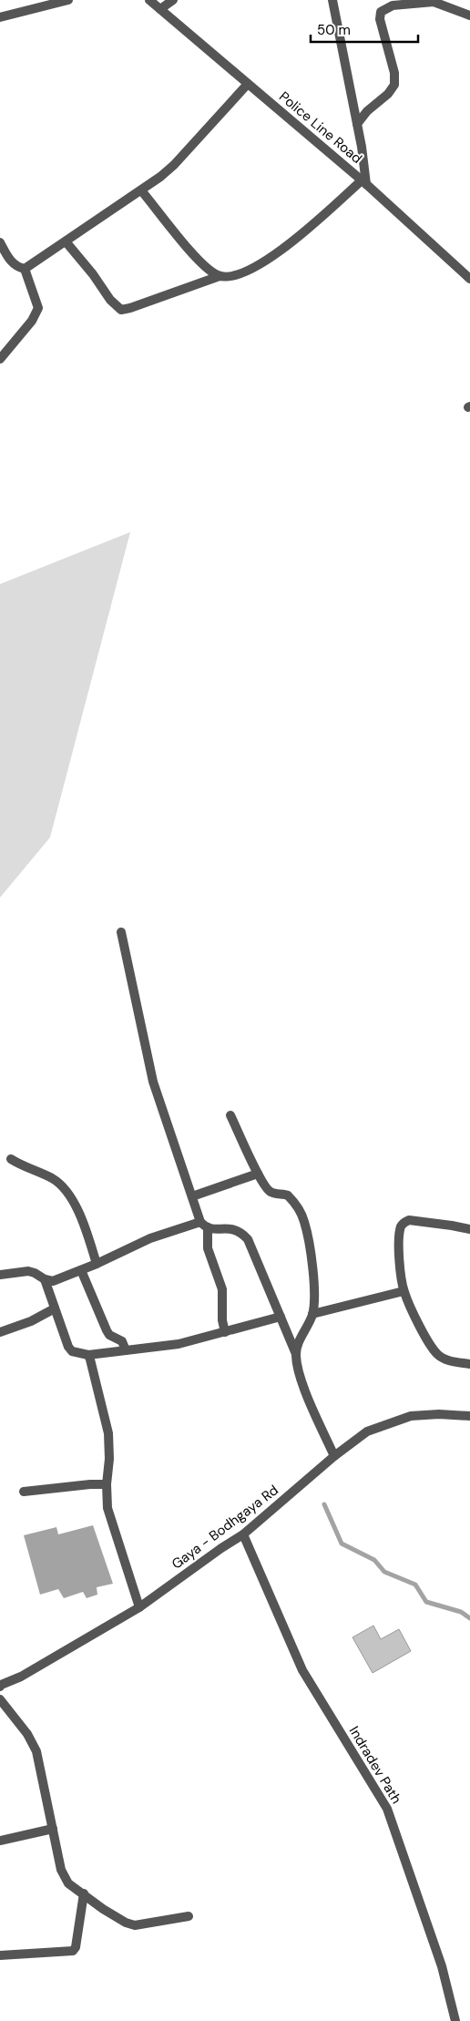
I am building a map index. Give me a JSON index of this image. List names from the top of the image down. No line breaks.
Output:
{"streets":{"street":["Police Line Road","Gaya - Bodhgaya Rd","Indradev Path"]},"crossings":[["Gaya - Bodhgaya Rd","Indradev Path"]],"scale_bar":"50 m"}
